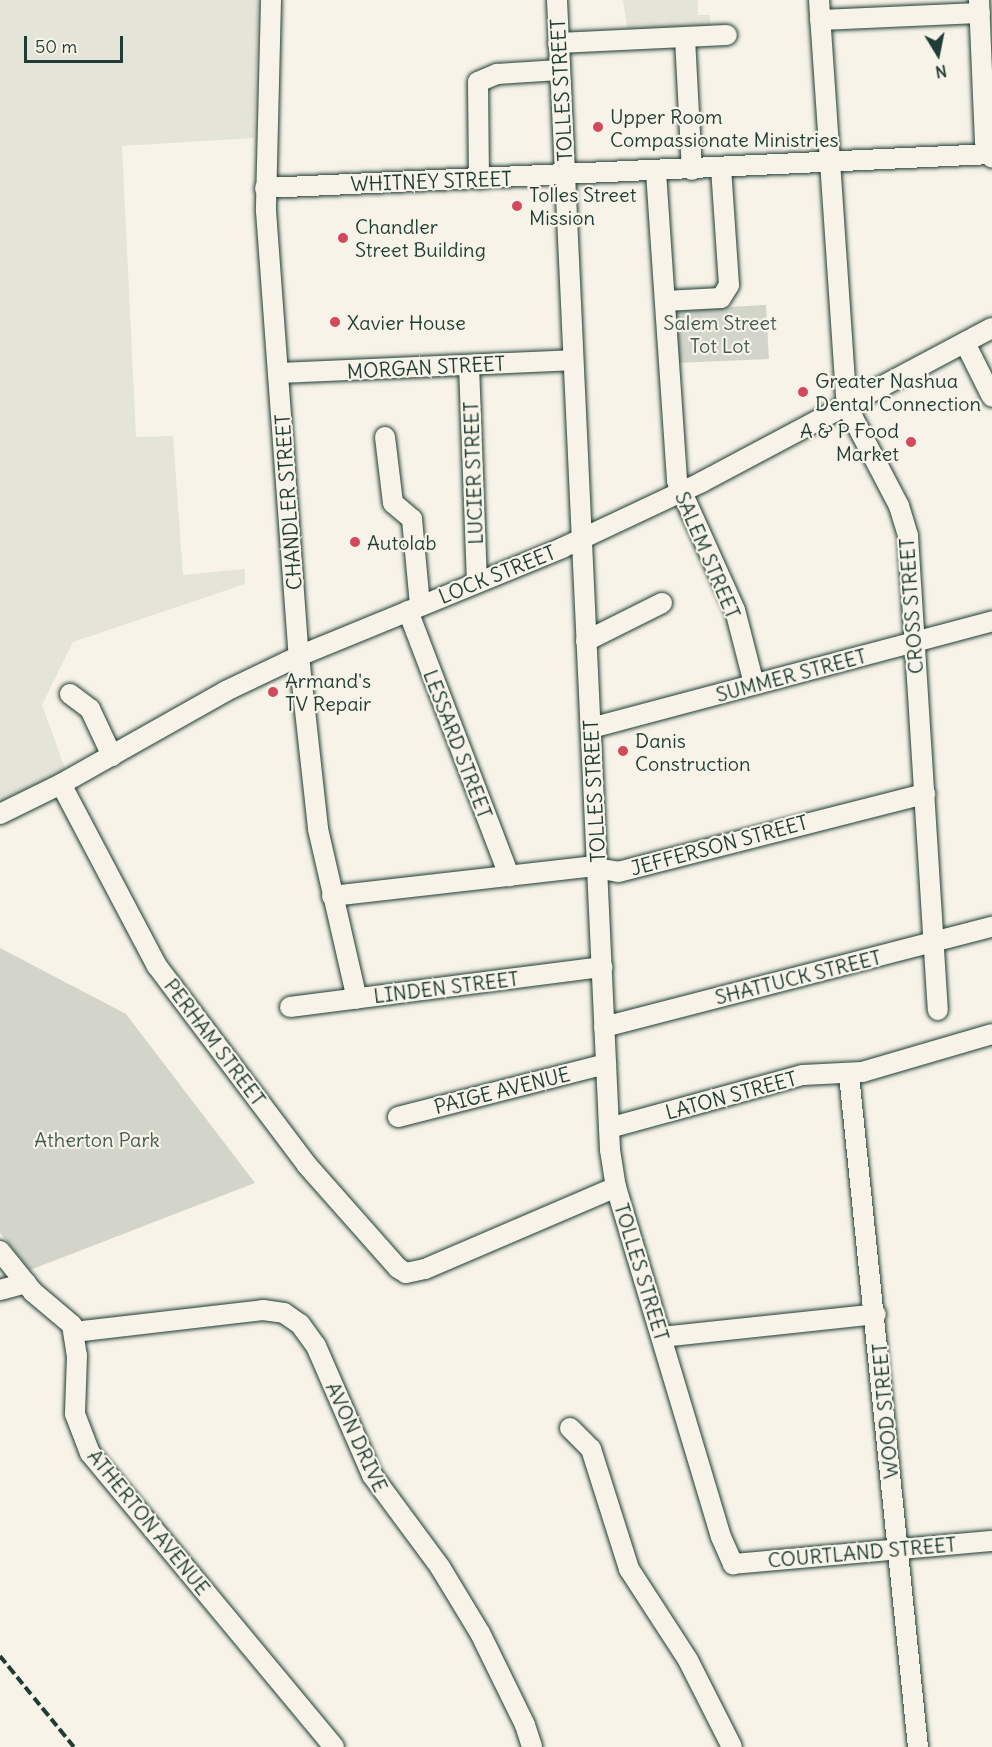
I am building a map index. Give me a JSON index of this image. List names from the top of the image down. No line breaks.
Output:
{"streets":{"street":["TOLLES STREET","WHITNEY STREET","MORGAN STREET","LUCIER STREET","CHANDLER STREET","SALEM STREET","LOCK STREET","CROSS STREET","SUMMER STREET","LESSARD STREET","JEFFERSON STREET","SHATTUCK STREET","LINDEN STREET","PERHAM STREET","PAIGE AVENUE","LATON STREET","WOOD STREET","AVON DRIVE","ATHERTON AVENUE","COURTLAND STREET"]},"crossings":[["TOLLES STREET","WHITNEY STREET"],["TOLLES STREET","MORGAN STREET"],["TOLLES STREET","LOCK STREET"],["TOLLES STREET","SUMMER STREET"],["TOLLES STREET","JEFFERSON STREET"],["TOLLES STREET","SHATTUCK STREET"],["TOLLES STREET","LINDEN STREET"],["TOLLES STREET","PERHAM STREET"],["TOLLES STREET","PAIGE AVENUE"],["TOLLES STREET","LATON STREET"],["TOLLES STREET","COURTLAND STREET"],["WHITNEY STREET","CHANDLER STREET"],["WHITNEY STREET","SALEM STREET"],["WHITNEY STREET","CROSS STREET"],["MORGAN STREET","LUCIER STREET"],["MORGAN STREET","CHANDLER STREET"],["LUCIER STREET","LOCK STREET"],["CHANDLER STREET","LOCK STREET"],["CHANDLER STREET","JEFFERSON STREET"],["CHANDLER STREET","LINDEN STREET"],["SALEM STREET","LOCK STREET"],["SALEM STREET","SUMMER STREET"],["LOCK STREET","CROSS STREET"],["LOCK STREET","LESSARD STREET"],["LOCK STREET","PERHAM STREET"],["CROSS STREET","SUMMER STREET"],["CROSS STREET","JEFFERSON STREET"],["CROSS STREET","SHATTUCK STREET"],["LESSARD STREET","JEFFERSON STREET"],["LATON STREET","WOOD STREET"],["WOOD STREET","COURTLAND STREET"],["AVON DRIVE","ATHERTON AVENUE"]],"parks":["Salem Street Tot Lot","Atherton Park"],"places":["Upper Room Compassionate Ministries","Tolles Street Mission","Chandler Street Building","Xavier House","Greater Nashua Dental Connection","A & P Food Market","Autolab","Armand's TV Repair","Danis Construction"],"scale_bar":"50 m","north":"bottom"}
